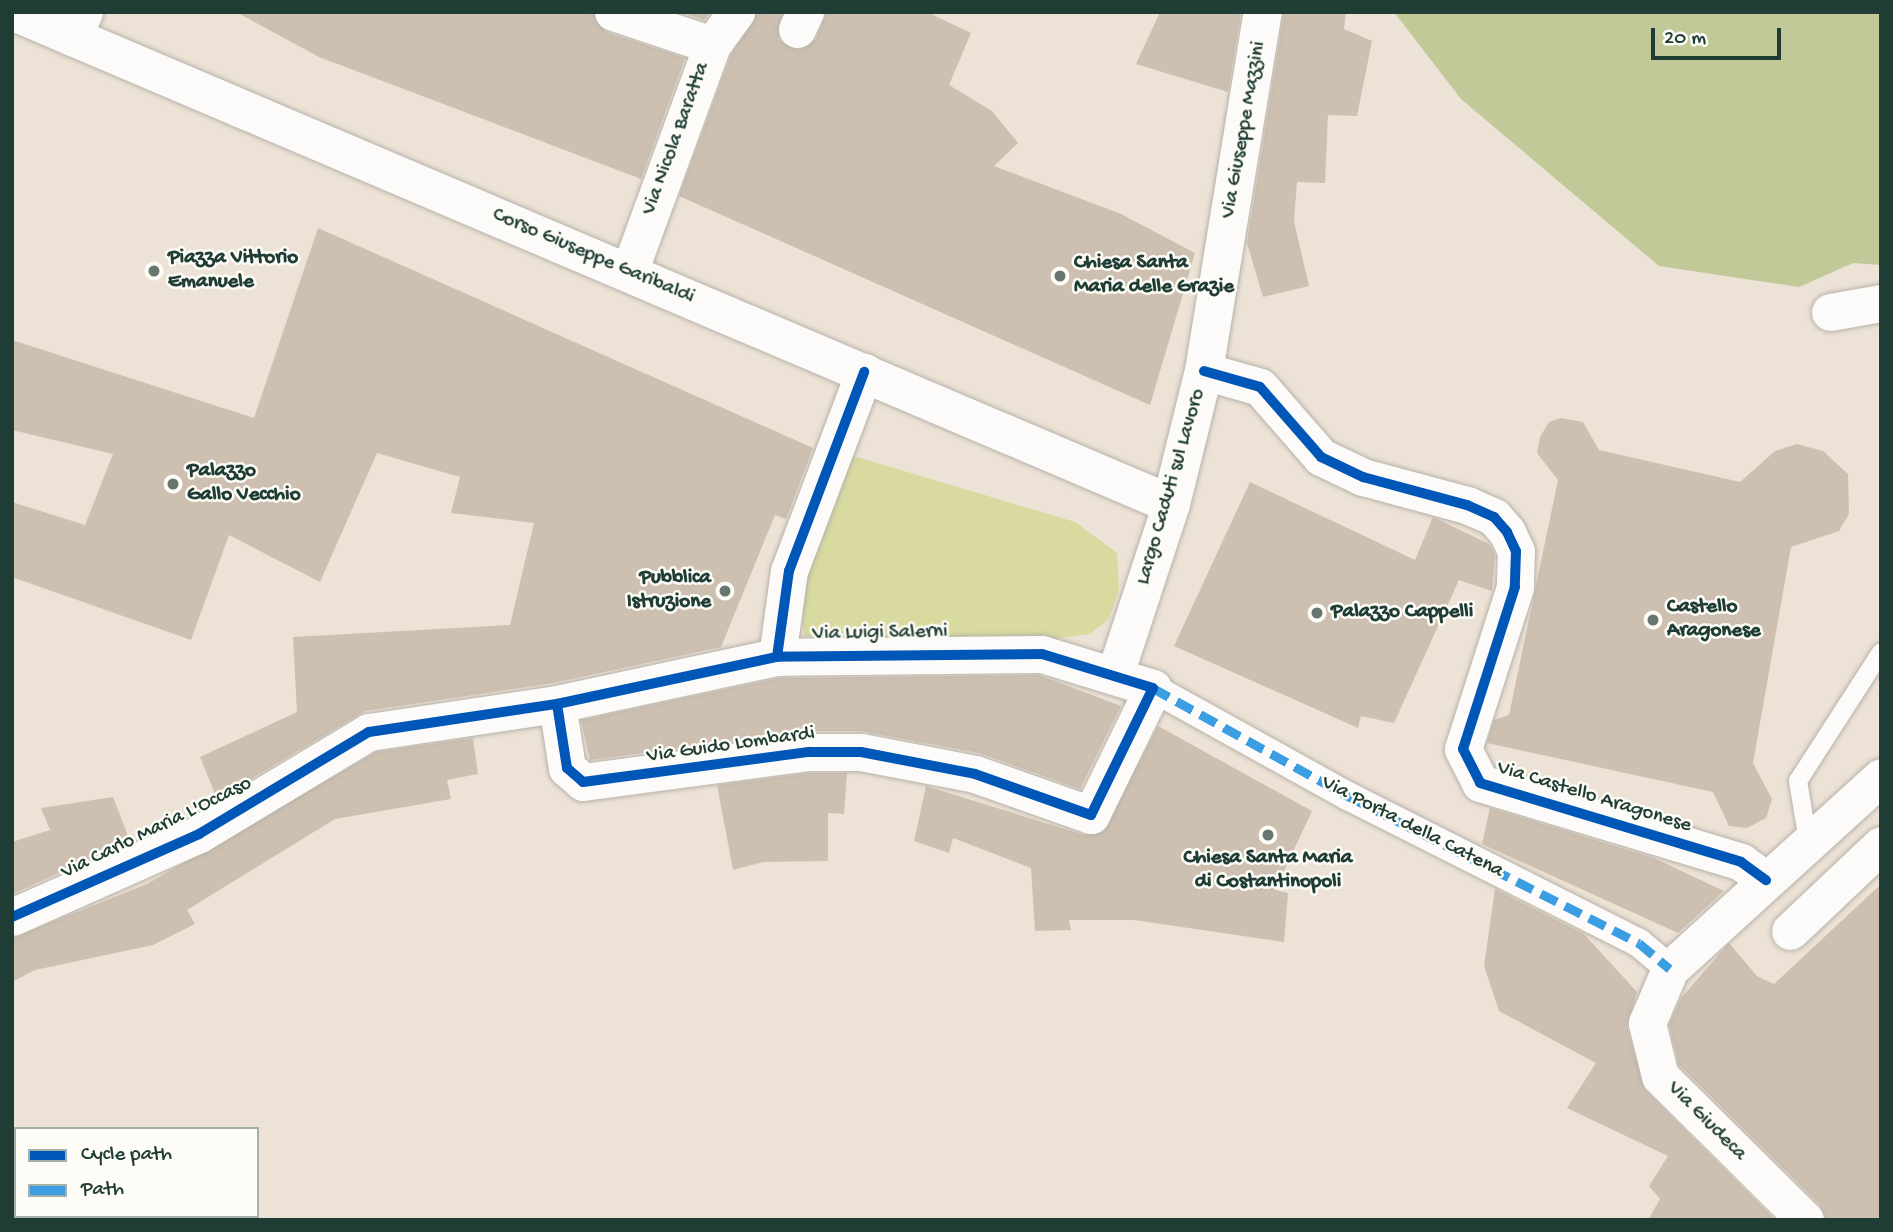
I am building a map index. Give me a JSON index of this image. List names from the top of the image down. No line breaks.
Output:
{"streets":{"main road":["Via Giuseppe Mazzini","Corso Giuseppe Garibaldi","Largo Caduti sul Lavoro"],"street":["Via Nicola Baratta","Via Luigi Salerni","Via Guido Lombardi","Via Castello Aragonese","Via Porta della Catena","Via Carlo Maria L'Occaso","Via Giudeca"]},"crossings":[["Via Giuseppe Mazzini","Largo Caduti sul Lavoro"],["Via Nicola Baratta","Corso Giuseppe Garibaldi"],["Corso Giuseppe Garibaldi","Largo Caduti sul Lavoro"],["Largo Caduti sul Lavoro","Via Luigi Salerni"],["Largo Caduti sul Lavoro","Via Castello Aragonese"],["Via Luigi Salerni","Via Guido Lombardi"],["Via Luigi Salerni","Via Porta della Catena"],["Via Guido Lombardi","Via Porta della Catena"],["Via Guido Lombardi","Via Carlo Maria L'Occaso"],["Via Porta della Catena","Via Giudeca"]],"places":["Piazza Vittorio Emanuele","Chiesa Santa Maria delle Grazie","Palazzo Gallo Vecchio","Pubblica Istruzione","Palazzo Cappelli","Castello Aragonese","Chiesa Santa Maria di Costantinopoli"],"legend":["Cycle path","Path"],"scale_bar":"20 m"}
